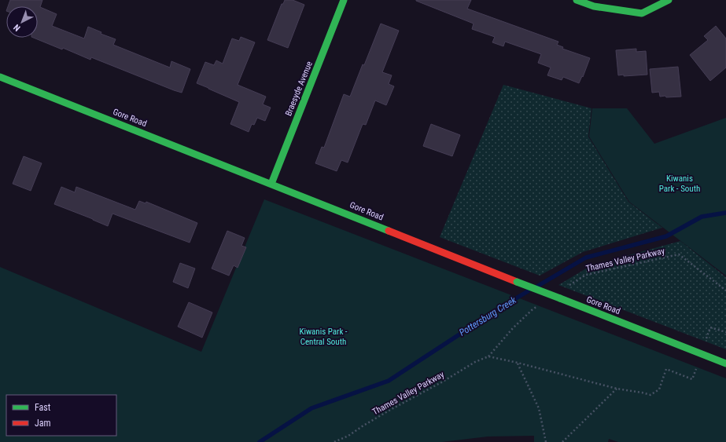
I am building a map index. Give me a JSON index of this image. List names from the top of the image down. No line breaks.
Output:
{"streets":{"main road":["Braesyde Avenue","Gore Road"],"path":["Thames Valley Parkway"]},"crossings":[["Braesyde Avenue","Gore Road"]],"water":["Pottersburg Creek"],"parks":["Kiwanis Park - South","Kiwanis Park - Central South"],"legend":["Fast","Jam"],"north":"bottom left"}
